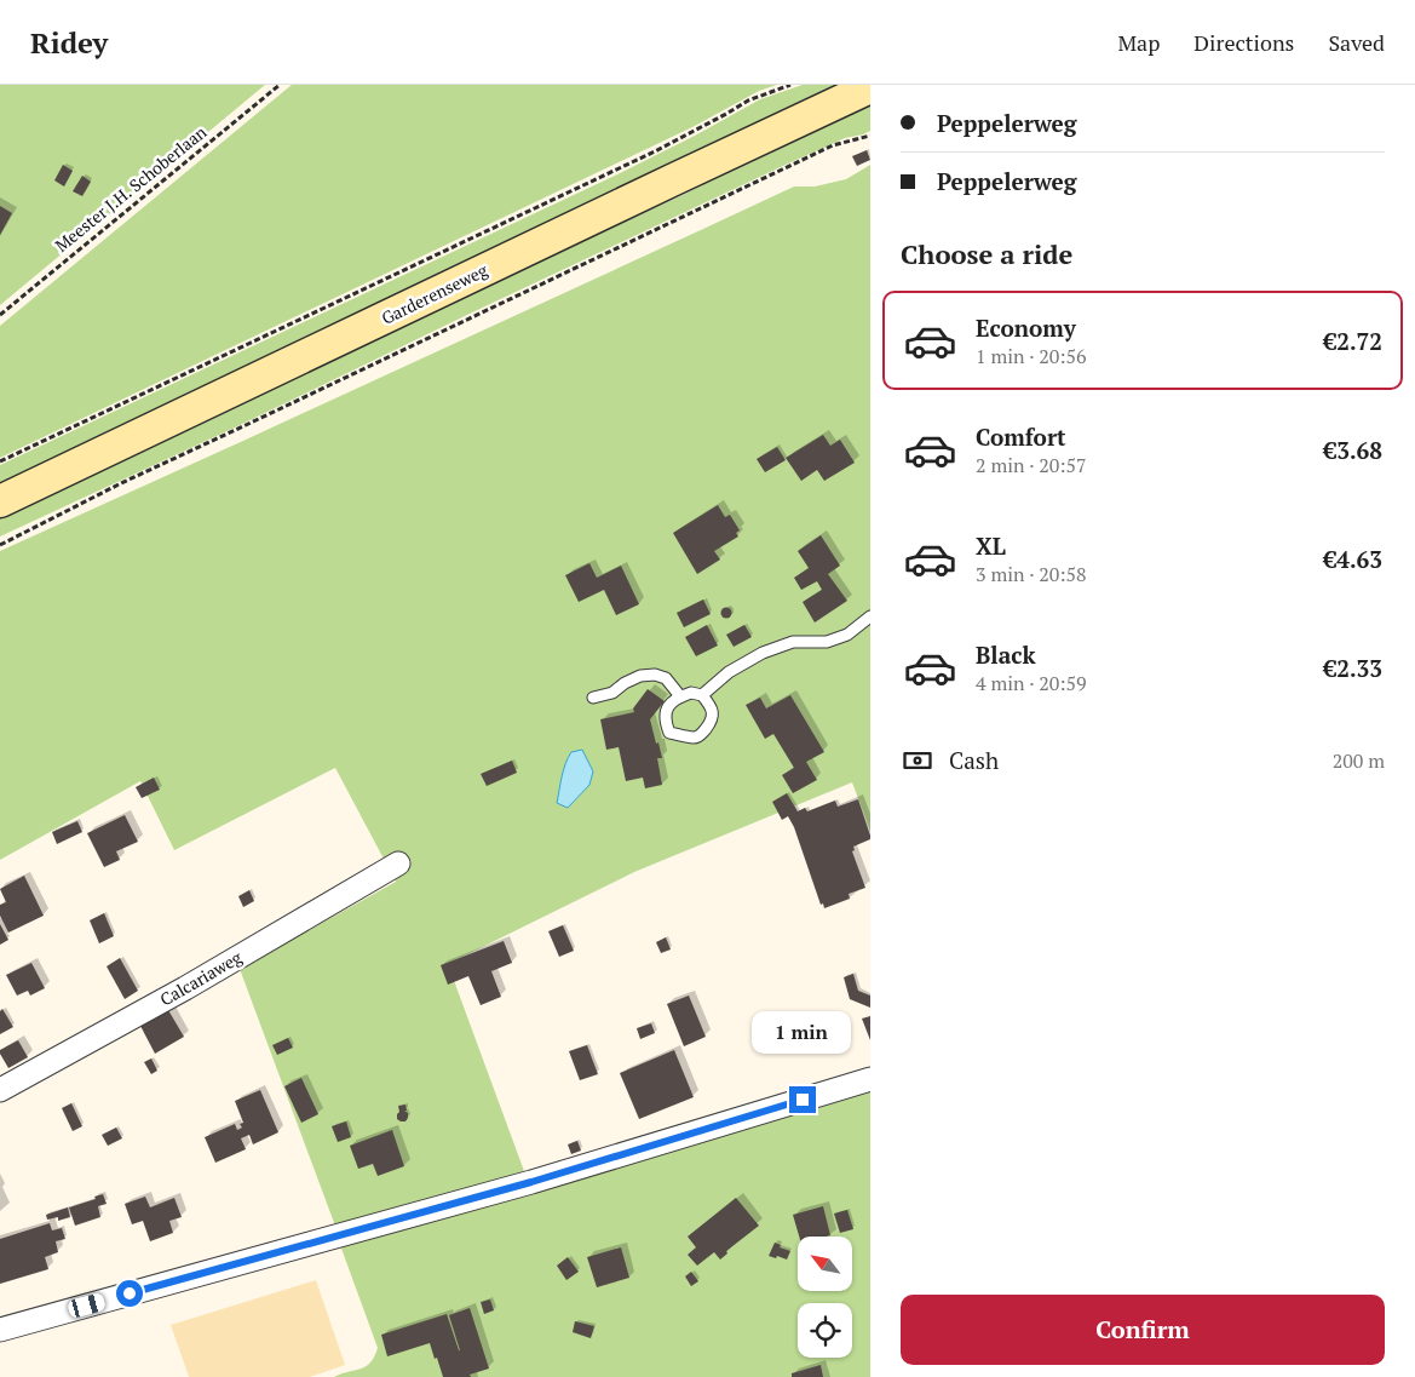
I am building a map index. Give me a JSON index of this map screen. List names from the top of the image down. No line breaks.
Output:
{"streets":{"main road":["Garderenseweg"],"street":["Calcariaweg"],"path":["Meester J.H. Schoberlaan"]},"north":"top left","page":{"header":"Ridey","nav":["Map","Directions","Saved"],"banner":["Peppelerweg","Peppelerweg"],"heading":"Choose a ride","list":[{"name":"Economy","note":"1 min · 20:56","value":"€2.72"},{"name":"Comfort","note":"2 min · 20:57","value":"€3.68"},{"name":"XL","note":"3 min · 20:58","value":"€4.63"},{"name":"Black","note":"4 min · 20:59","value":"€2.33"}],"pay":["Cash","200 m"],"bubble":"1 min","buttons":"Confirm"}}
